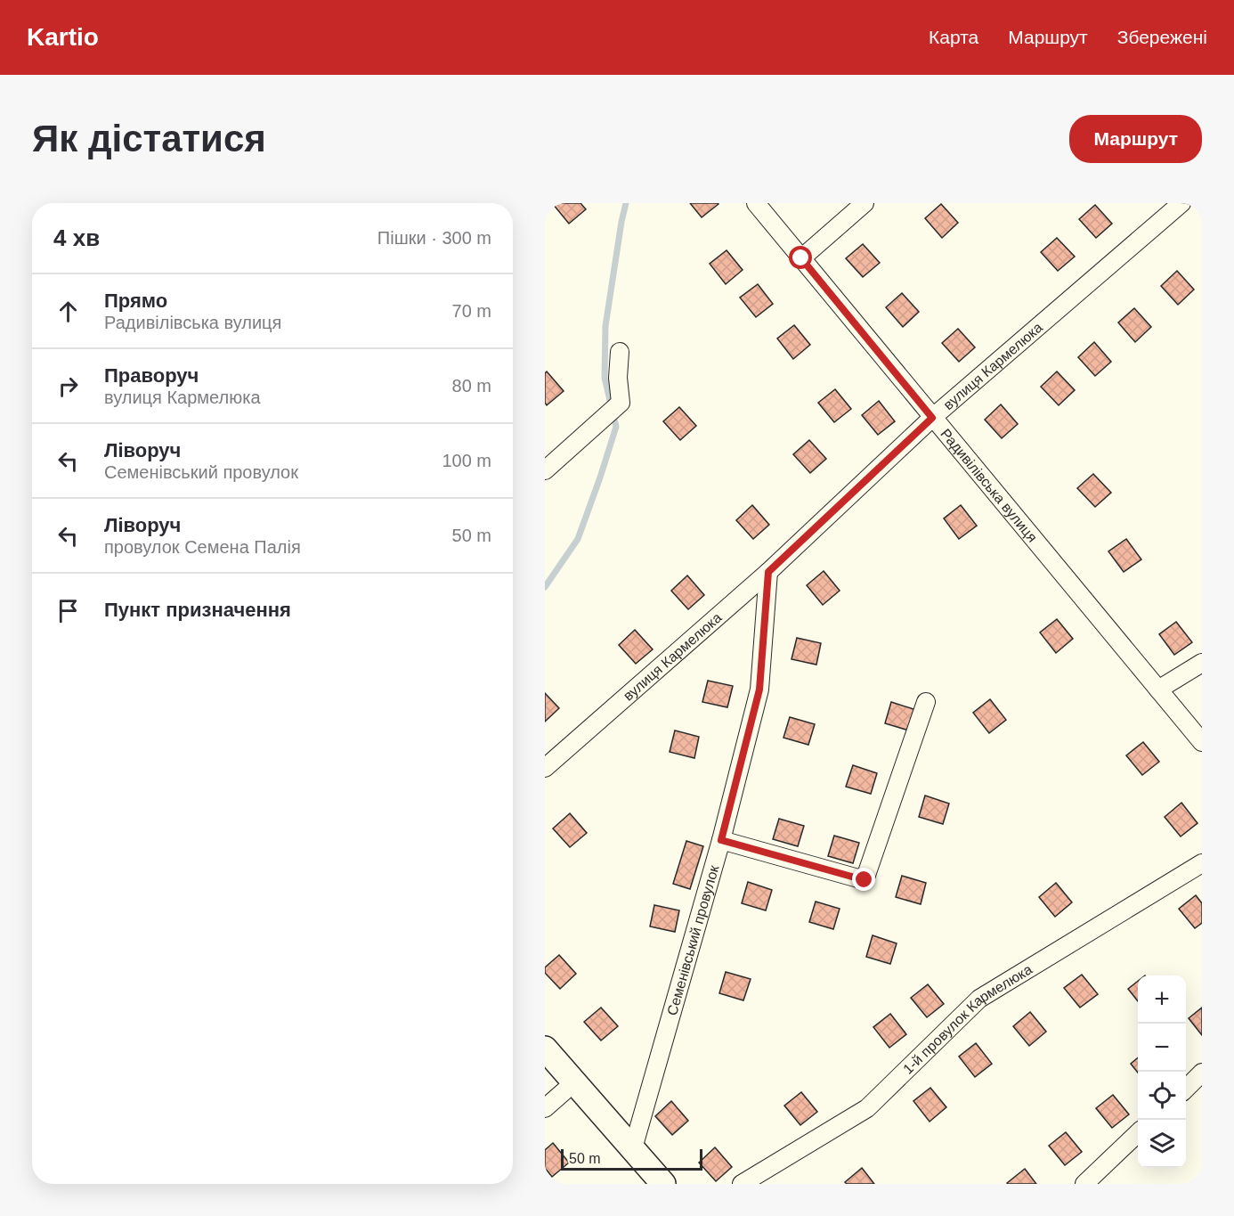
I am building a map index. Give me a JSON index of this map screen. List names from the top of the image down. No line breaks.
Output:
{"streets":{"street":["вулиця Кармелюка","Радивілівська вулиця","Семенівський провулок","1-й провулок Кармелюка"]},"crossings":[["вулиця Кармелюка","Радивілівська вулиця"],["вулиця Кармелюка","Семенівський провулок"]],"scale_bar":"50 m","page":{"header":"Kartio","nav":["Карта","Маршрут","Збережені"],"buttons":"Маршрут","title":"Як дістатися","heading":["4 хв","Пішки · 300 m"],"list":[["Прямо","Радивілівська вулиця","70 m"],["Праворуч","вулиця Кармелюка","80 m"],["Ліворуч","Семенівський провулок","100 m"],["Ліворуч","провулок Семена Палія","50 m"],"Пункт призначення"],"map_buttons":["+","−"],"scale":"50 m"}}
